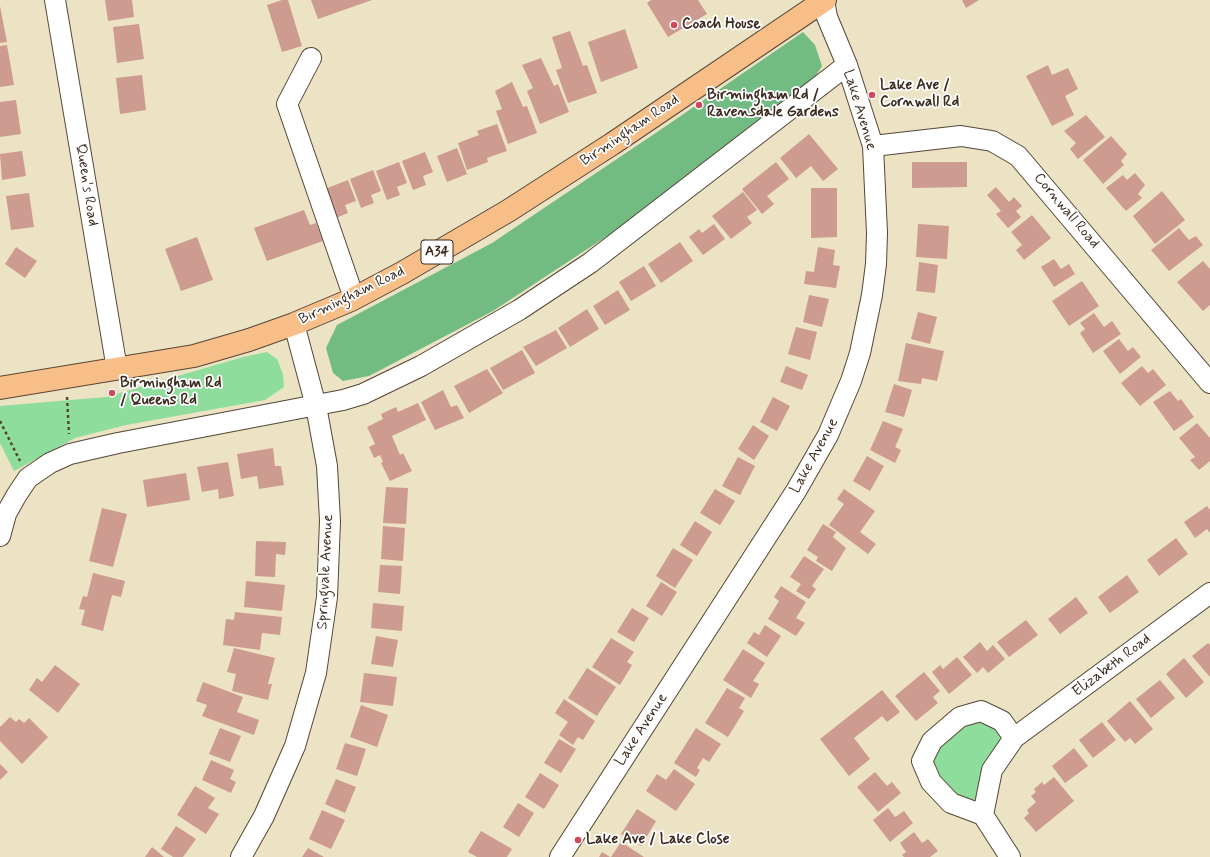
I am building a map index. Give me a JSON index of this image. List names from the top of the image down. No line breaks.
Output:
{"streets":{"highway":["Birmingham Road","A34"],"street":["Lake Avenue","Queen's Road","Cornwall Road","Springvale Avenue","Elizabeth Road"]},"crossings":[["Lake Avenue","Birmingham Road"],["Lake Avenue","Cornwall Road"],["Birmingham Road","Queen's Road"],["Birmingham Road","Springvale Avenue"]],"places":["Coach House","Lake Ave / Cornwall Rd","Birmingham Rd / Ravensdale Gardens","Birmingham Rd / Queens Rd","Lake Ave / Lake Close"]}
